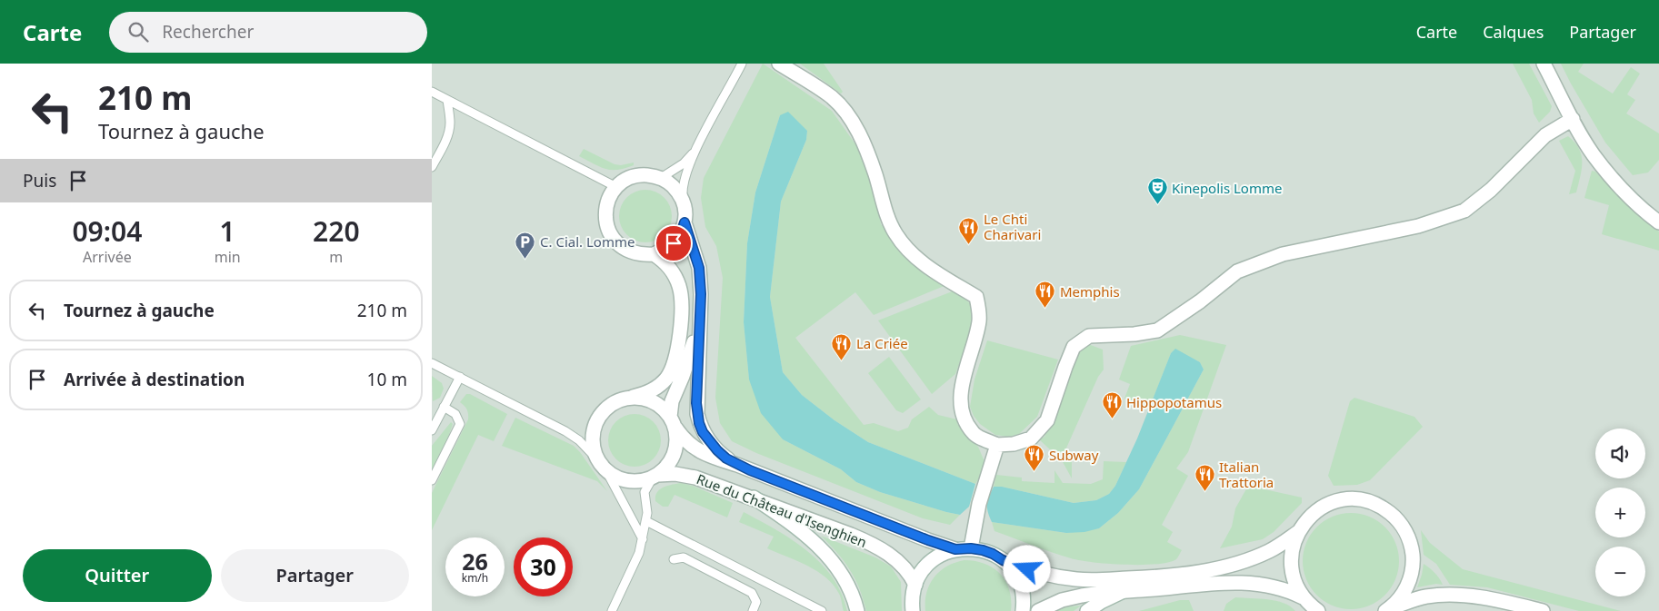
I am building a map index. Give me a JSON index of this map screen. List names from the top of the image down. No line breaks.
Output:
{"streets":{"street":["Rue du Château d'Isenghien"]},"places":{"theatre":["Kinepolis Lomme"],"restaurant":["Le Chti Charivari","Memphis","La Criée","Hippopotamus","Subway","Italian Trattoria"],"parking":["C. Cial. Lomme"]},"page":{"header":"Carte","search":"Rechercher","nav":["Carte","Calques","Partager"],"turn":["210 m","Tournez à gauche"],"then":"Puis","eta":["09:04","Arrivée","1","min","220","m"],"list":[{"name":"Tournez à gauche","value":"210 m"},{"name":"Arrivée à destination","value":"10 m"}],"map_buttons":["+","−"],"speed":"26 km/h","limit":"30","buttons":["Quitter","Partager"]}}
